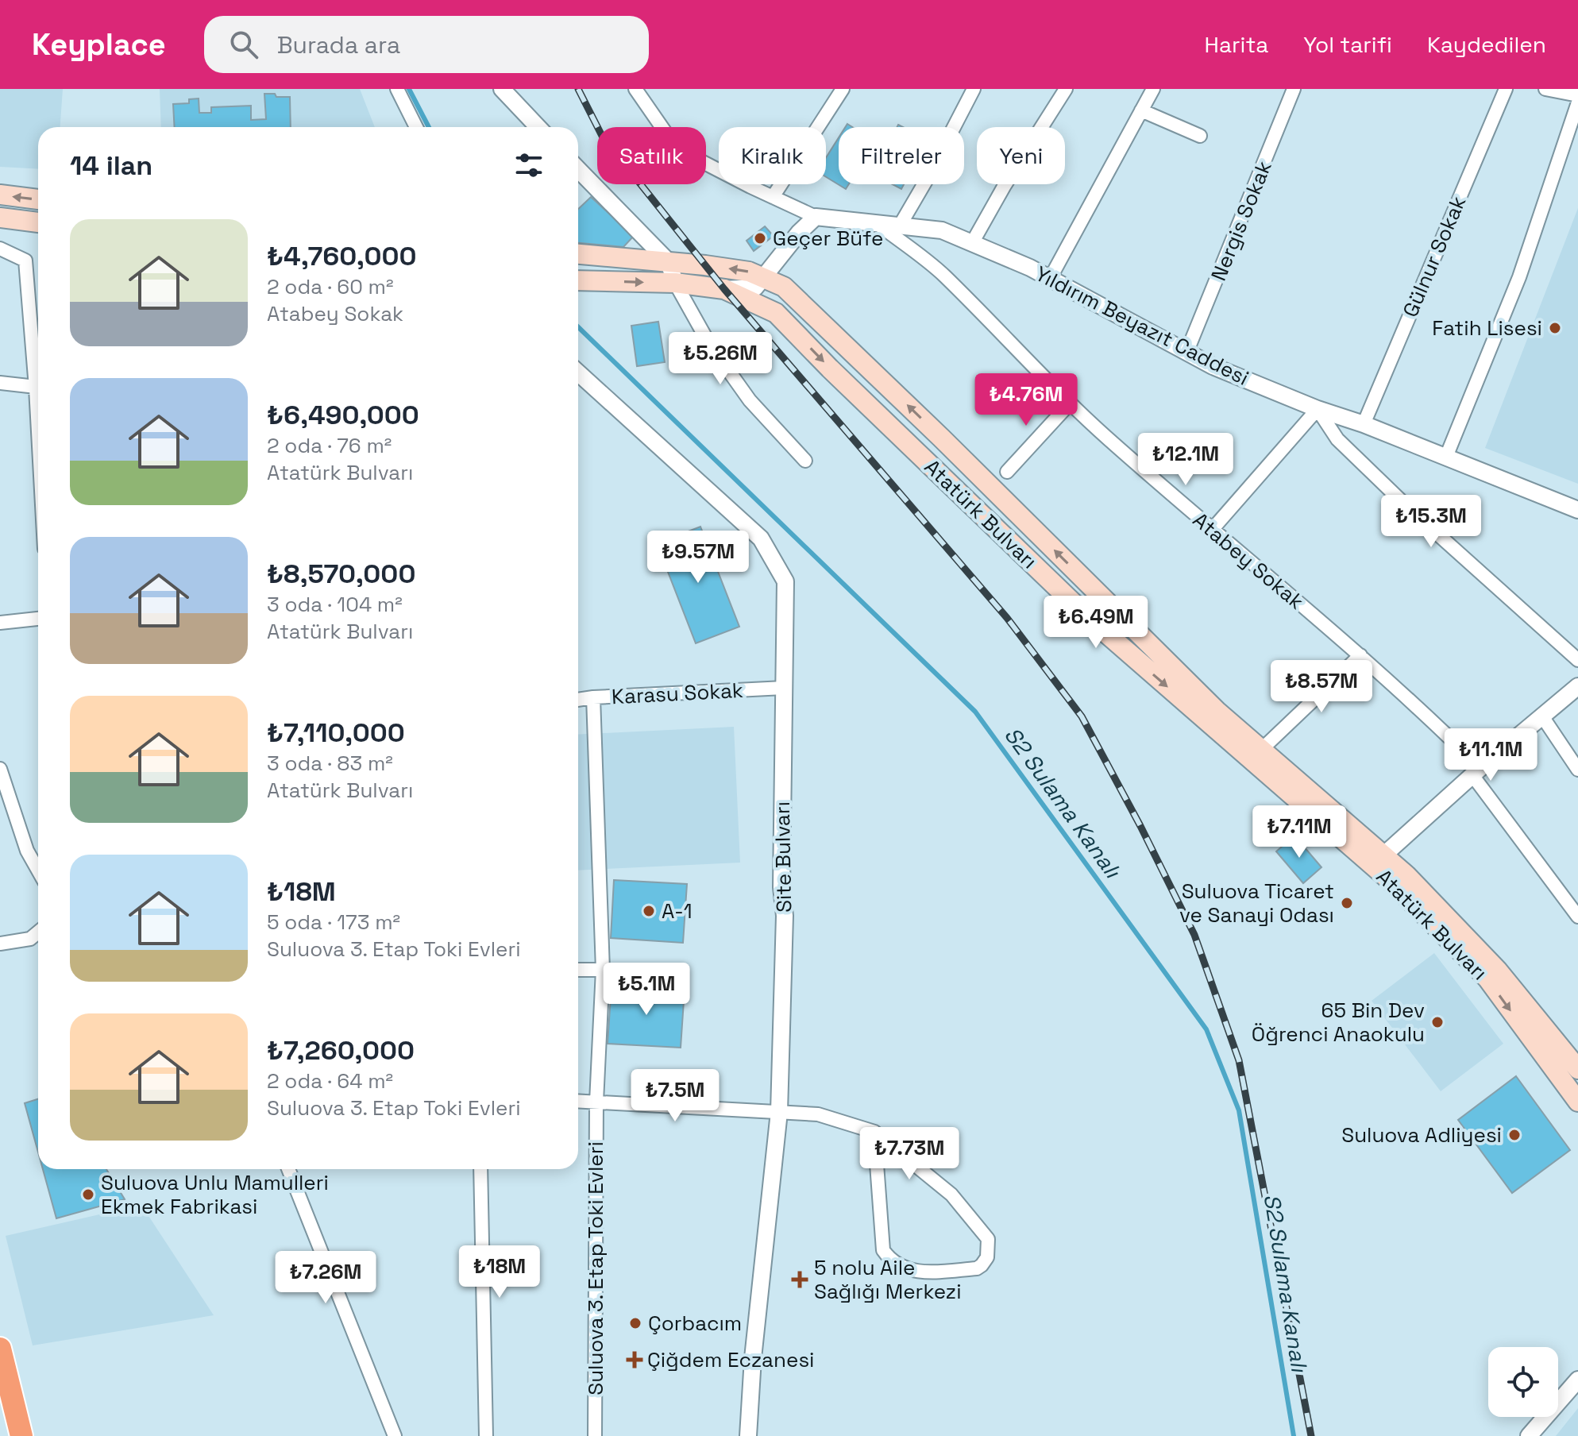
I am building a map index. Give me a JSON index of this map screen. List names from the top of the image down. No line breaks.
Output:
{"streets":{"main road":["Atatürk Bulvarı"],"street":["Nergis Sokak","Gülnur Sokak","Yıldırım Beyazıt Caddesi","Atabey Sokak","Karasu Sokak","Site Bulvarı","Suluova 3. Etap Toki Evleri"]},"crossings":[["Nergis Sokak","Yıldırım Beyazıt Caddesi"],["Gülnur Sokak","Yıldırım Beyazıt Caddesi"],["Yıldırım Beyazıt Caddesi","Atabey Sokak"],["Karasu Sokak","Site Bulvarı"],["Karasu Sokak","Suluova 3. Etap Toki Evleri"]],"water":["S2 Sulama Kanalı"],"places":{"other":["Geçer Büfe","Fatih Lisesi","Suluova Ticaret ve Sanayi Odası","A-1","65 Bin Dev Öğrenci Anaokulu","Suluova Adliyesi","Suluova Unlu Mamulleri Ekmek Fabrikasi","Çorbacım"],"health":["5 nolu Aile Sağlığı Merkezi","Çiğdem Eczanesi"]},"page":{"header":"Keyplace","search":"Burada ara","nav":["Harita","Yol tarifi","Kaydedilen"],"chip":["Satılık","Kiralık","Filtreler","Yeni"],"heading":"14 ilan","list":[{"name":"₺4,760,000","note":"2 oda · 60 m² · Atabey Sokak"},{"name":"₺6,490,000","note":"2 oda · 76 m² · Atatürk Bulvarı"},{"name":"₺8,570,000","note":"3 oda · 104 m² · Atatürk Bulvarı"},{"name":"₺7,110,000","note":"3 oda · 83 m² · Atatürk Bulvarı"},{"name":"₺18M","note":"5 oda · 173 m² · Suluova 3. Etap Toki Evleri"},{"name":"₺7,260,000","note":"2 oda · 64 m² · Suluova 3. Etap Toki Evleri"}],"price":["₺5.26M","₺4.76M","₺12.1M","₺15.3M","₺9.57M","₺6.49M","₺8.57M","₺11.1M","₺7.11M","₺5.1M","₺7.5M","₺7.73M","₺18M","₺7.26M"]}}
